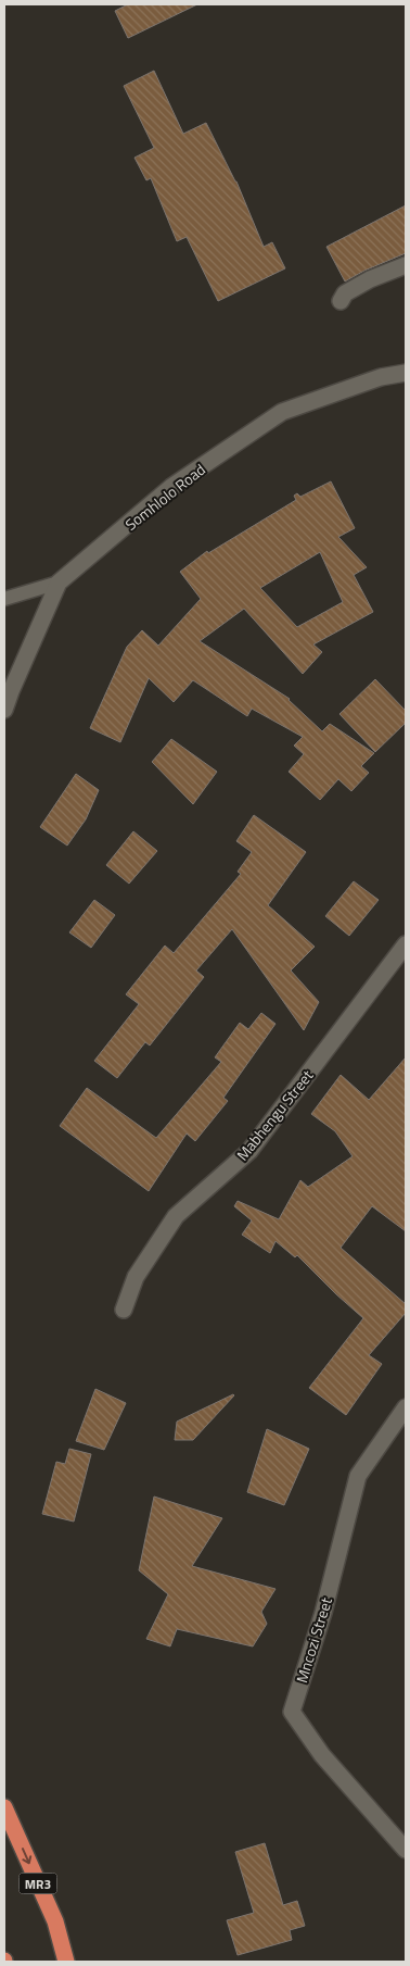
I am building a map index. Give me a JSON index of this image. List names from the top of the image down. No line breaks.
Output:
{"streets":{"highway":["MR3"],"street":["Somhlolo Road","Mabhengu Street","Mncozi Street"]}}
